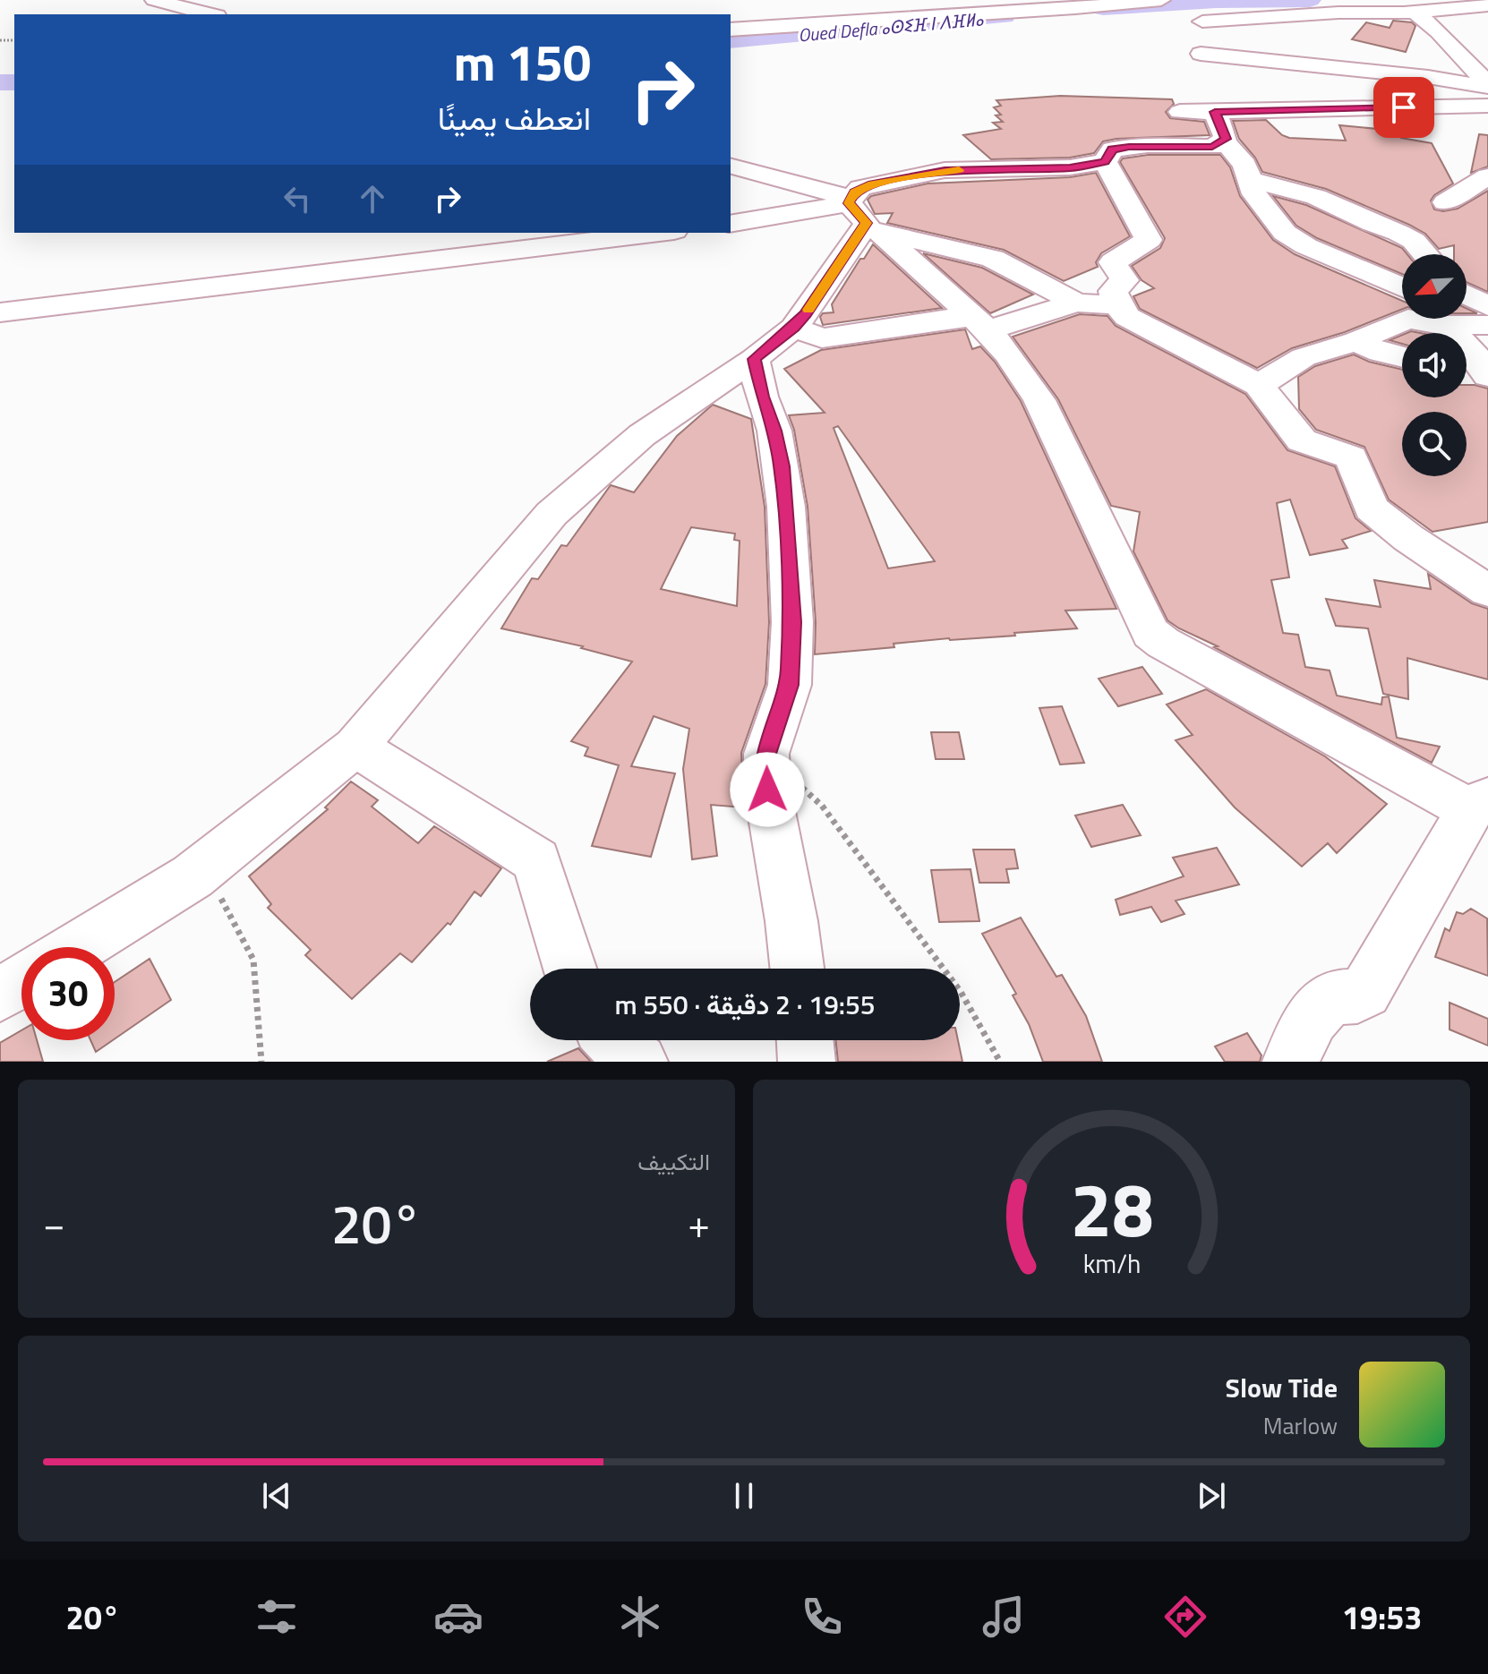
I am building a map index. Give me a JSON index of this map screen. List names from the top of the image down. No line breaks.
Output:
{"water":["Oued Defla ⴰⵙⵉⴼ ⵏ ⴷⴼⵍⴰ"],"north":"bottom left","page":{"turn":["150 m","انعطف يمينًا"],"limit":"30","trip":"19:55 · 2 دقيقة · 550 m","tile":"التكييف","heat":["−","20°","+"],"song":["Slow Tide","Marlow"],"tabs":["19:53","20°"],"gauge":["28","km/h"]}}
